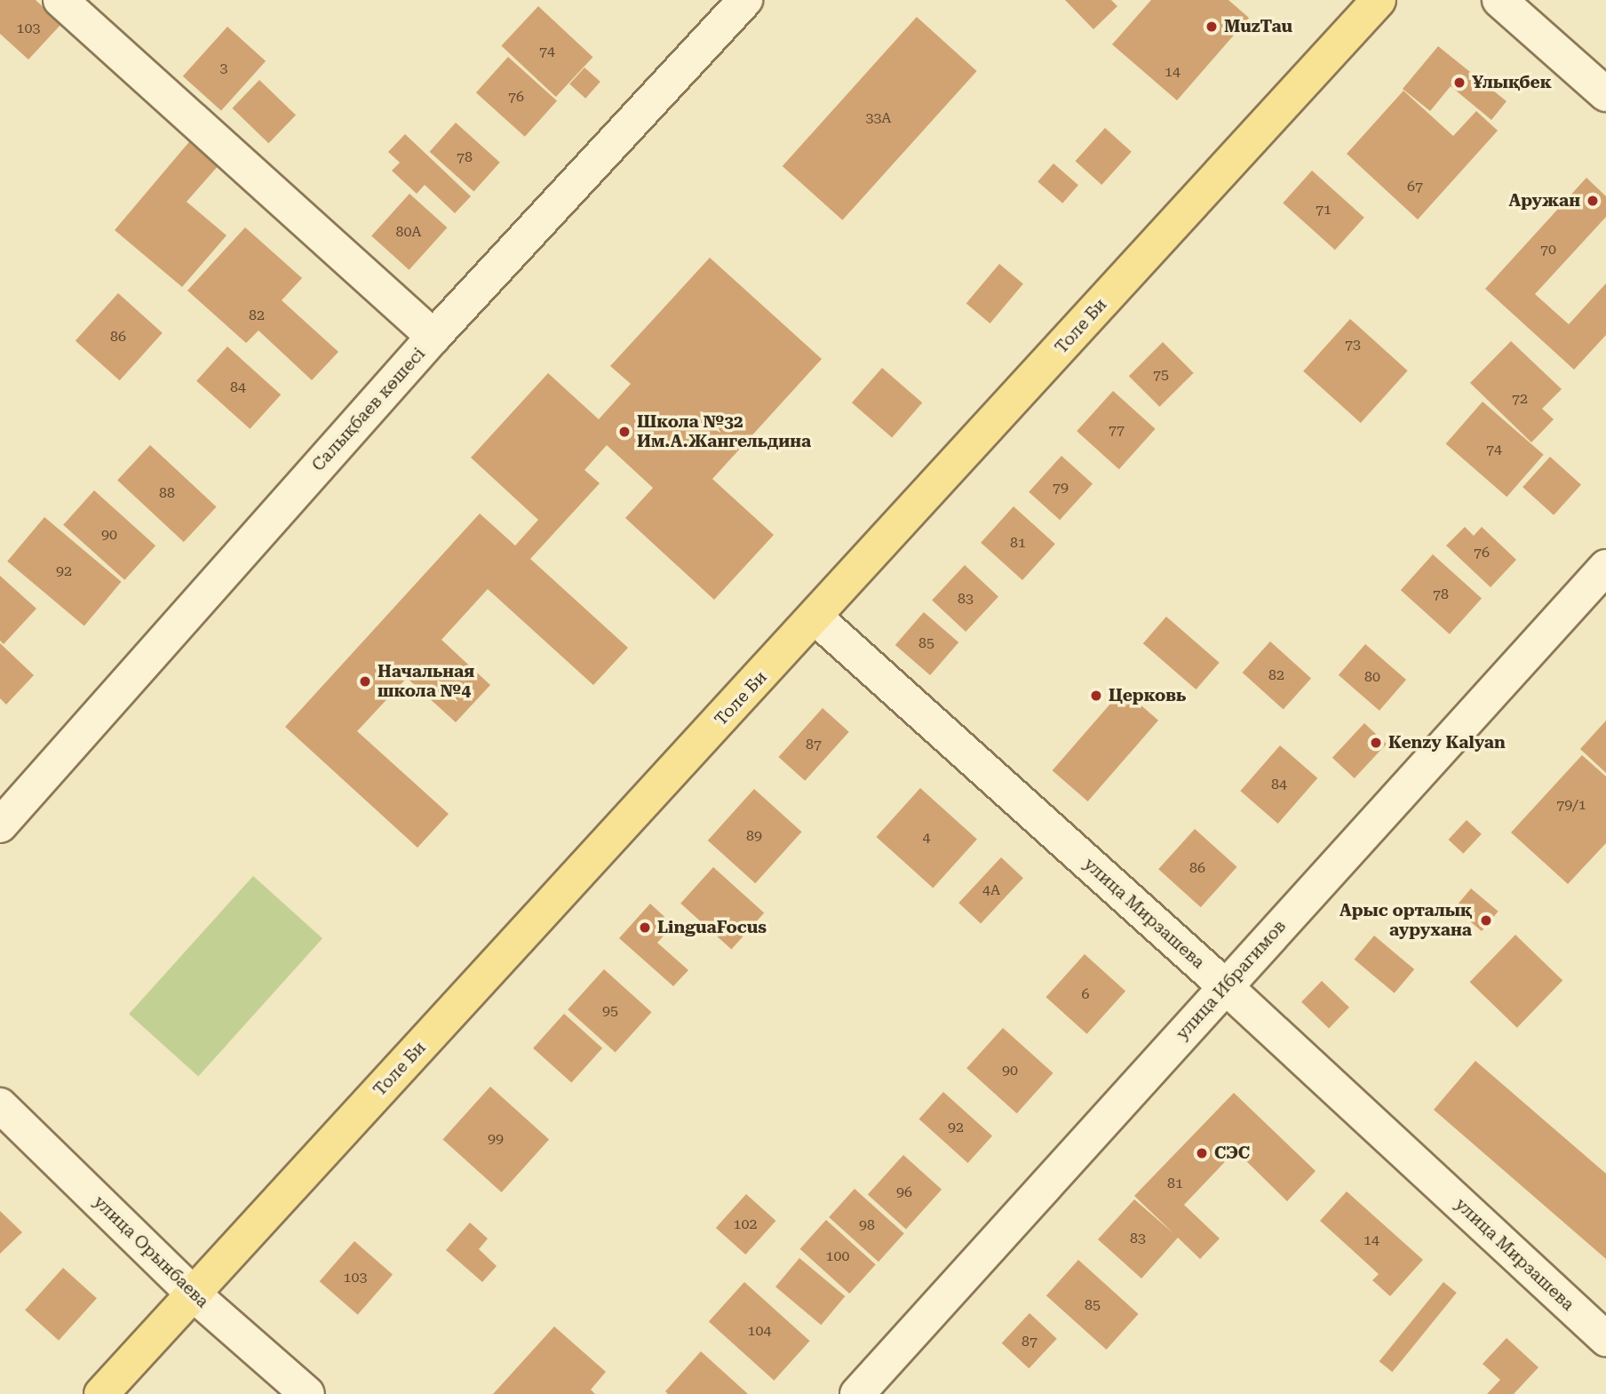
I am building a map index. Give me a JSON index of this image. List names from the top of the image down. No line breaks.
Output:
{"streets":{"main road":["Толе Би"],"street":["Салықбаев көшесі","улица Мирзашева","улица Ибрагимов","улица Орынбаева"]},"crossings":[["Толе Би","улица Мирзашева"],["Толе Би","улица Орынбаева"],["улица Мирзашева","улица Ибрагимов"]],"places":["MuzTau","Ұлықбек","Аружан","Школа №32 Им.А.Жангельдина","Начальная школа №4","Церковь","Kenzy Kalyan","Арыс орталық аурухана","LinguaFocus","СЭС"],"house_numbers":["103","74","3","14","76","33А","78","67","71","80А","70","82","86","73","75","84","72","77","74","79","88","90","81","76","92","78","83","85","82","80","87","84","79/1","89","4","86","4А","6","95","90","92","99","81","96","102","98","83","14","100","103","85","104","87"]}
